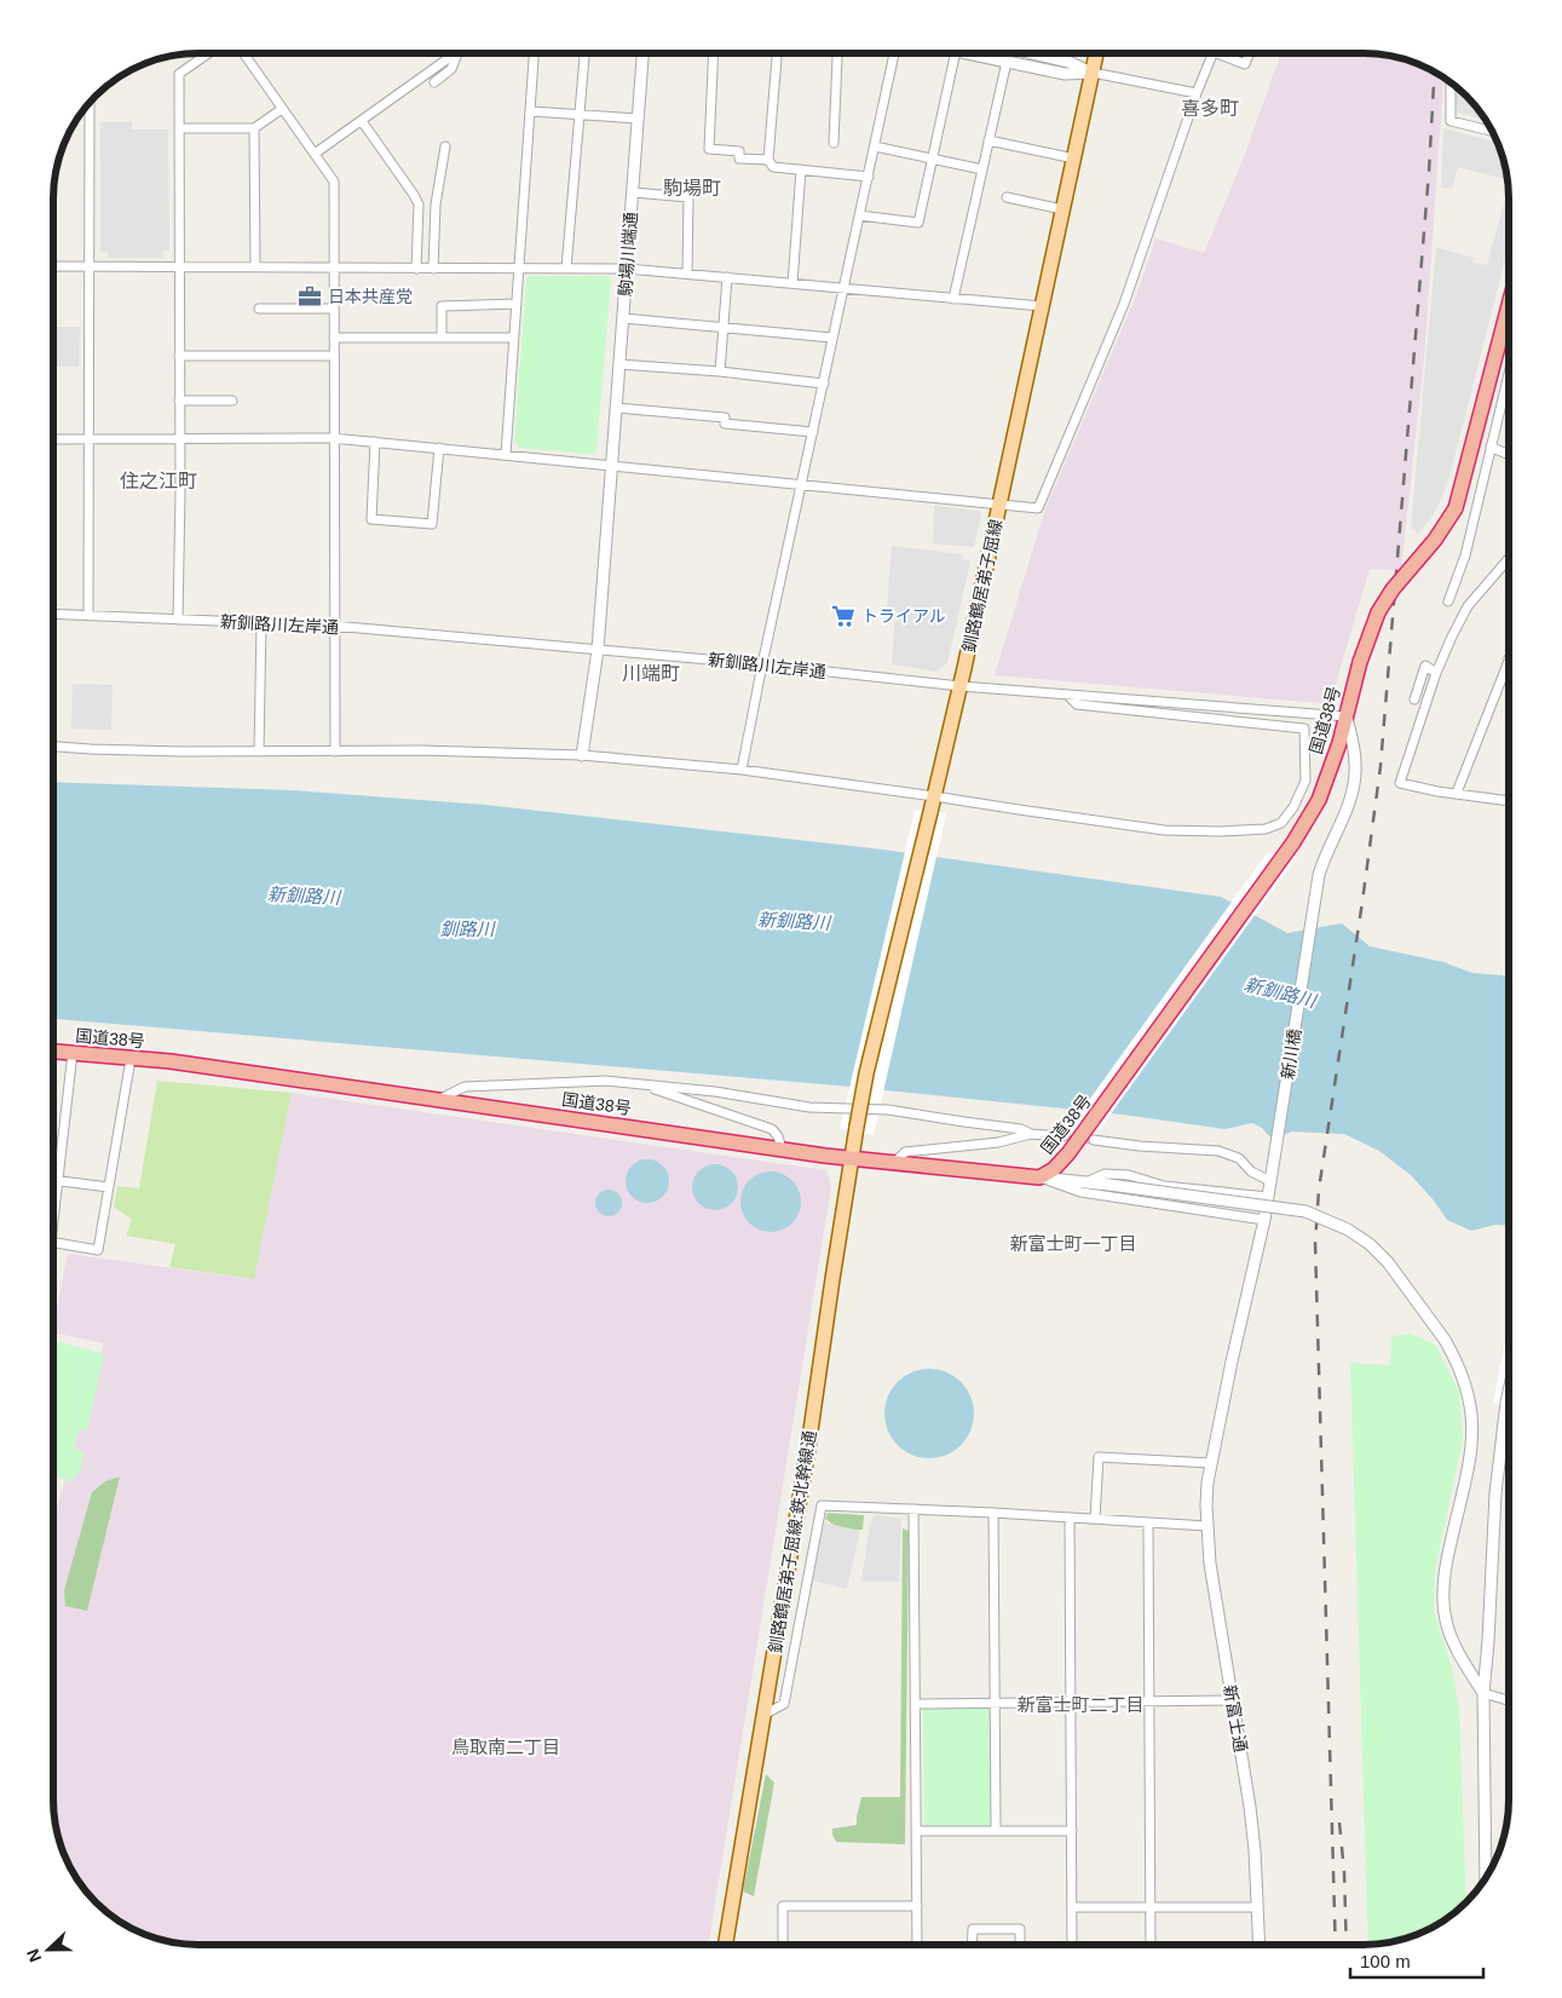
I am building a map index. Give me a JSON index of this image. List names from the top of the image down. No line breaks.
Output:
{"streets":{"highway":["国道38号"],"main road":["釧路鶴居弟子屈線","釧路鶴居弟子屈線:鉄北幹線通"],"street":["駒場川端通","新釧路川左岸通","新川橋","新富士通"]},"crossings":[["駒場川端通","新釧路川左岸通"],["釧路鶴居弟子屈線","新釧路川左岸通"],["釧路鶴居弟子屈線","釧路鶴居弟子屈線:鉄北幹線通"],["新釧路川左岸通","国道38号"],["新釧路川左岸通","新川橋"],["国道38号","新川橋"],["国道38号","釧路鶴居弟子屈線:鉄北幹線通"],["新川橋","新富士通"]],"districts":["喜多町","駒場町","住之江町","川端町","新富士町一丁目","新富士町二丁目","鳥取南二丁目"],"water":["新釧路川","釧路川"],"places":{"office":["日本共産党"],"supermarket":["トライアル"]},"scale_bar":"100 m","north":"left"}
